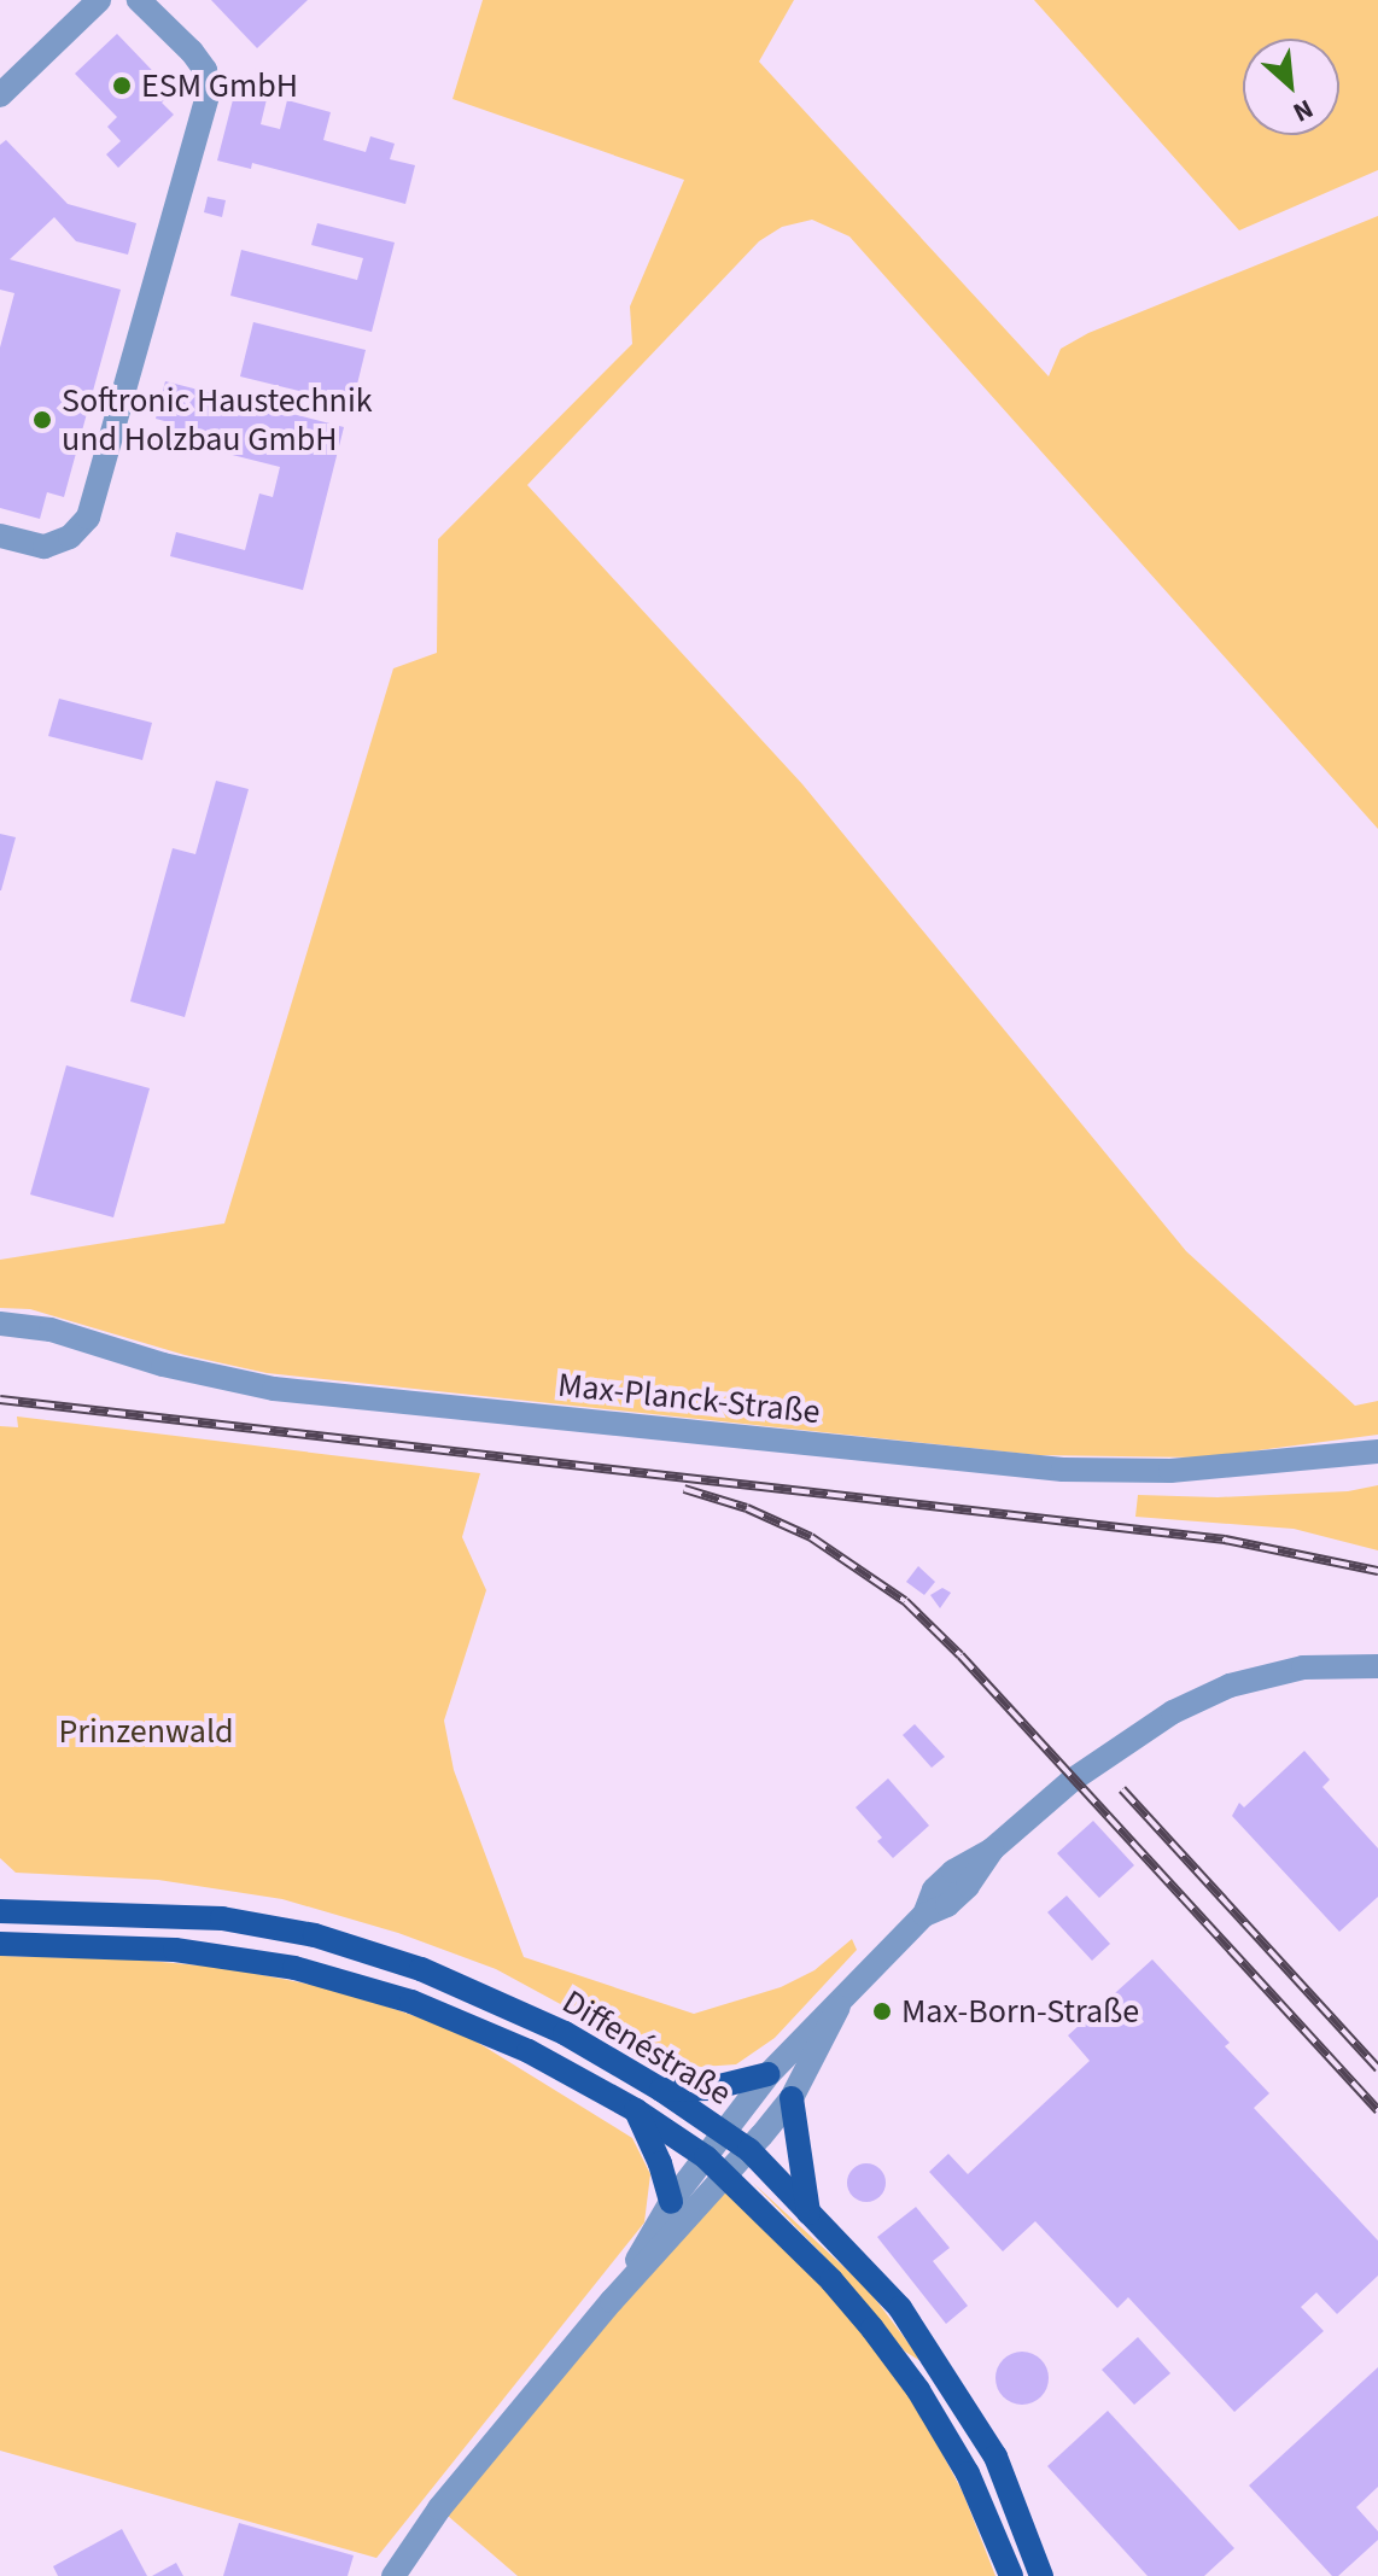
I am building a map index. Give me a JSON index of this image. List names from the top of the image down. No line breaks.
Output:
{"streets":{"main road":["Diffenéstraße"],"street":["Max-Planck-Straße"]},"parks":["Prinzenwald"],"places":["ESM GmbH","Softronic Haustechnik und Holzbau GmbH","Max-Born-Straße"],"north":"bottom right"}
